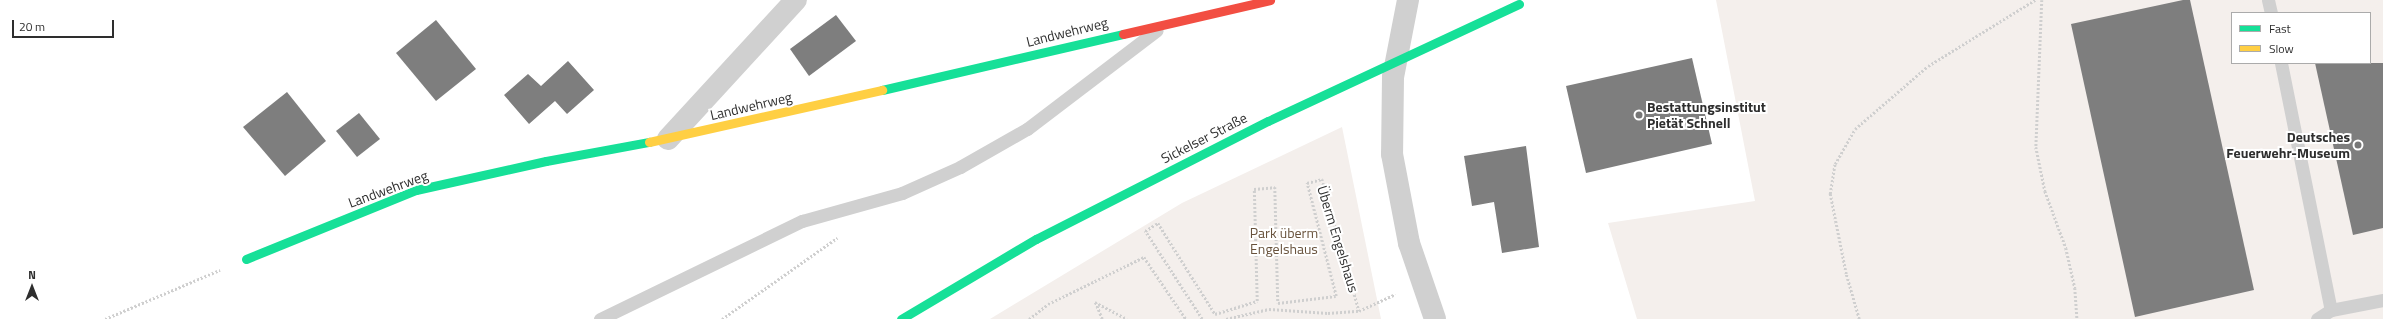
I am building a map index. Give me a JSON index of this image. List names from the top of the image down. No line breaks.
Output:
{"streets":{"street":["Landwehrweg","Sickelser Straße"],"path":["Überm Engelshaus"]},"parks":["Park überm Engelshaus"],"places":["Bestattungsinstitut Pietät Schnell","Deutsches Feuerwehr-Museum"],"legend":["Fast","Slow"],"scale_bar":"20 m","north":"top"}
